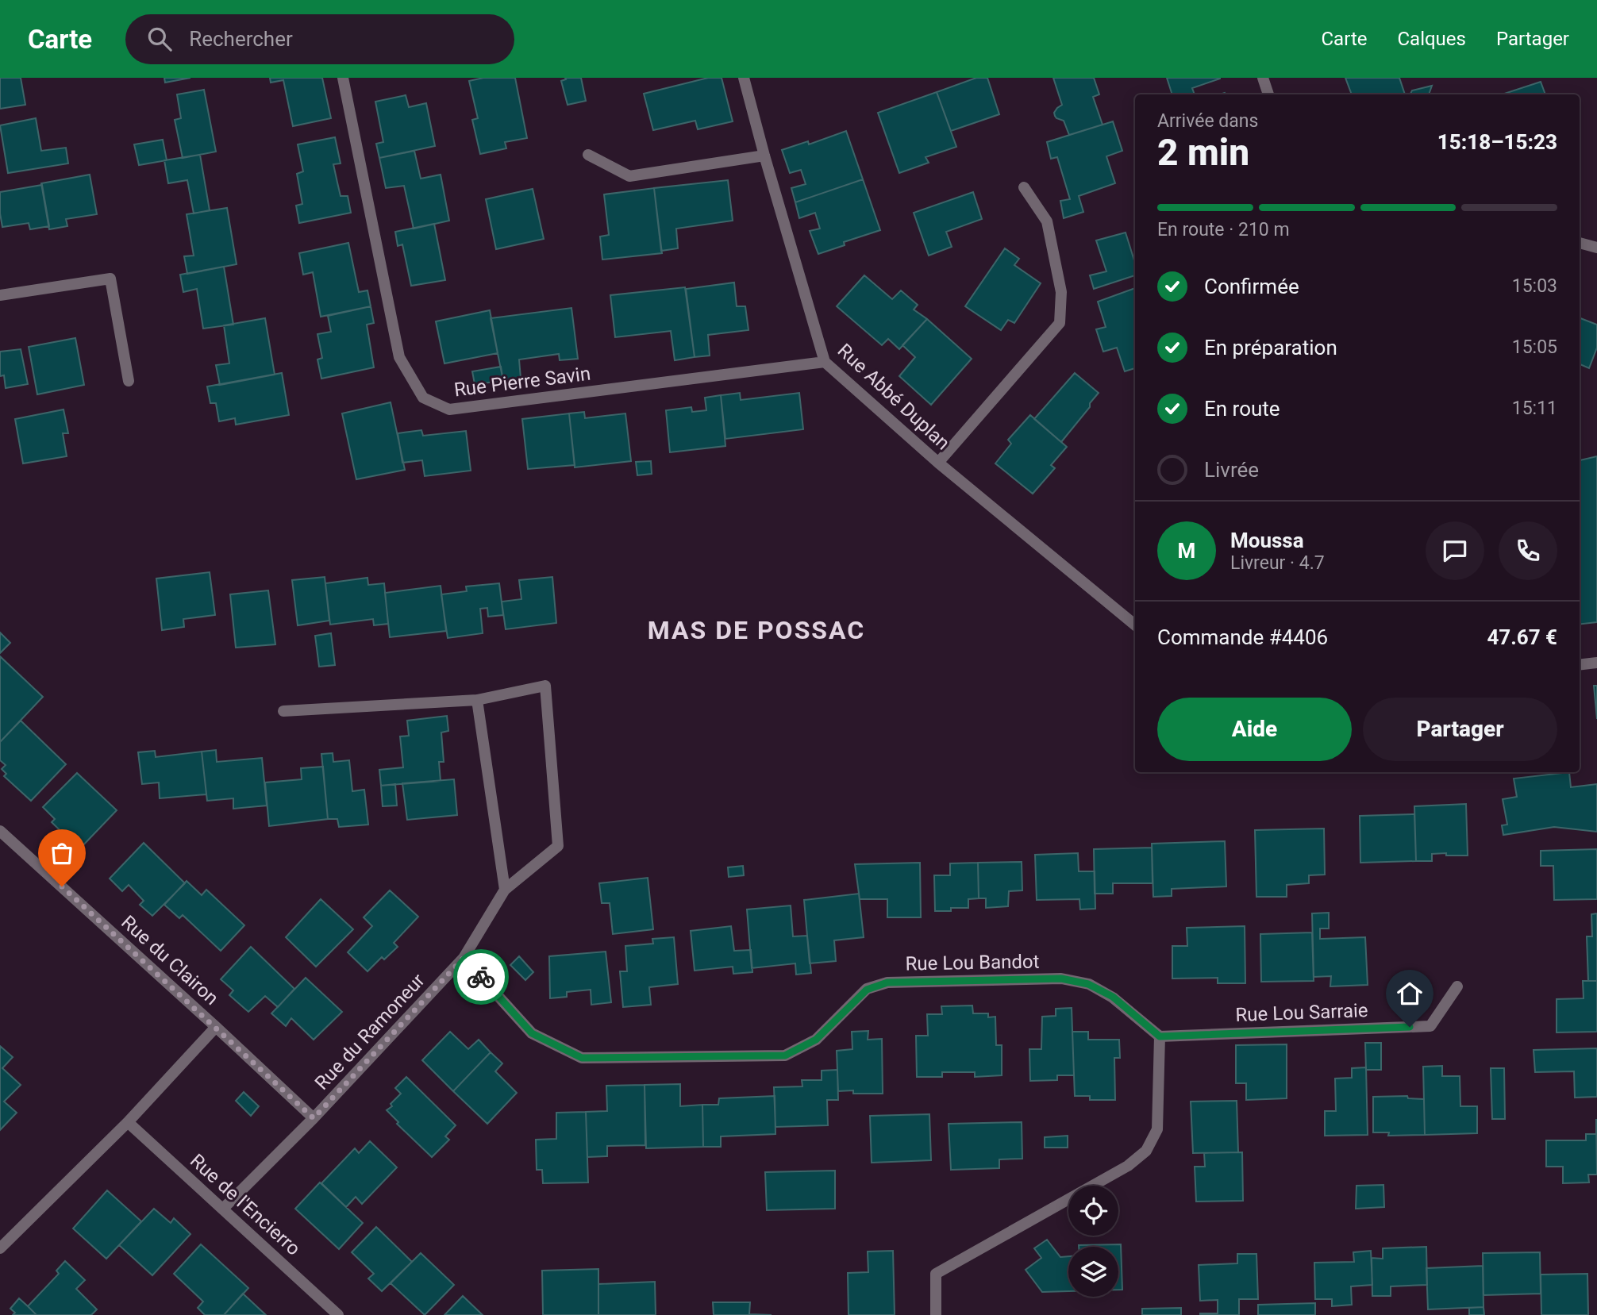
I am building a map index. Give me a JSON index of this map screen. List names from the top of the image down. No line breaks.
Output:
{"streets":{"street":["Rue Pierre Savin","Rue Abbé Duplan","Rue du Clairon","Rue Lou Bandot","Rue Lou Sarraie","Rue du Ramoneur","Rue de l'Encierro"]},"crossings":[["Rue Pierre Savin","Rue Abbé Duplan"],["Rue du Clairon","Rue du Ramoneur"],["Rue Lou Bandot","Rue Lou Sarraie"],["Rue Lou Bandot","Rue du Ramoneur"],["Rue du Ramoneur","Rue de l'Encierro"]],"districts":["MAS DE POSSAC"],"page":{"header":"Carte","search":"Rechercher","nav":["Carte","Calques","Partager"],"heading":["2 min","Arrivée dans","15:18–15:23"],"panel":["Moussa","Livreur · 4.7","Commande #4406","47.67 €"],"bar":"En route · 210 m","list":[["Confirmée","15:03"],["En préparation","15:05"],["En route","15:11"],"Livrée"],"round":"M","buttons":["Aide","Partager"]}}
